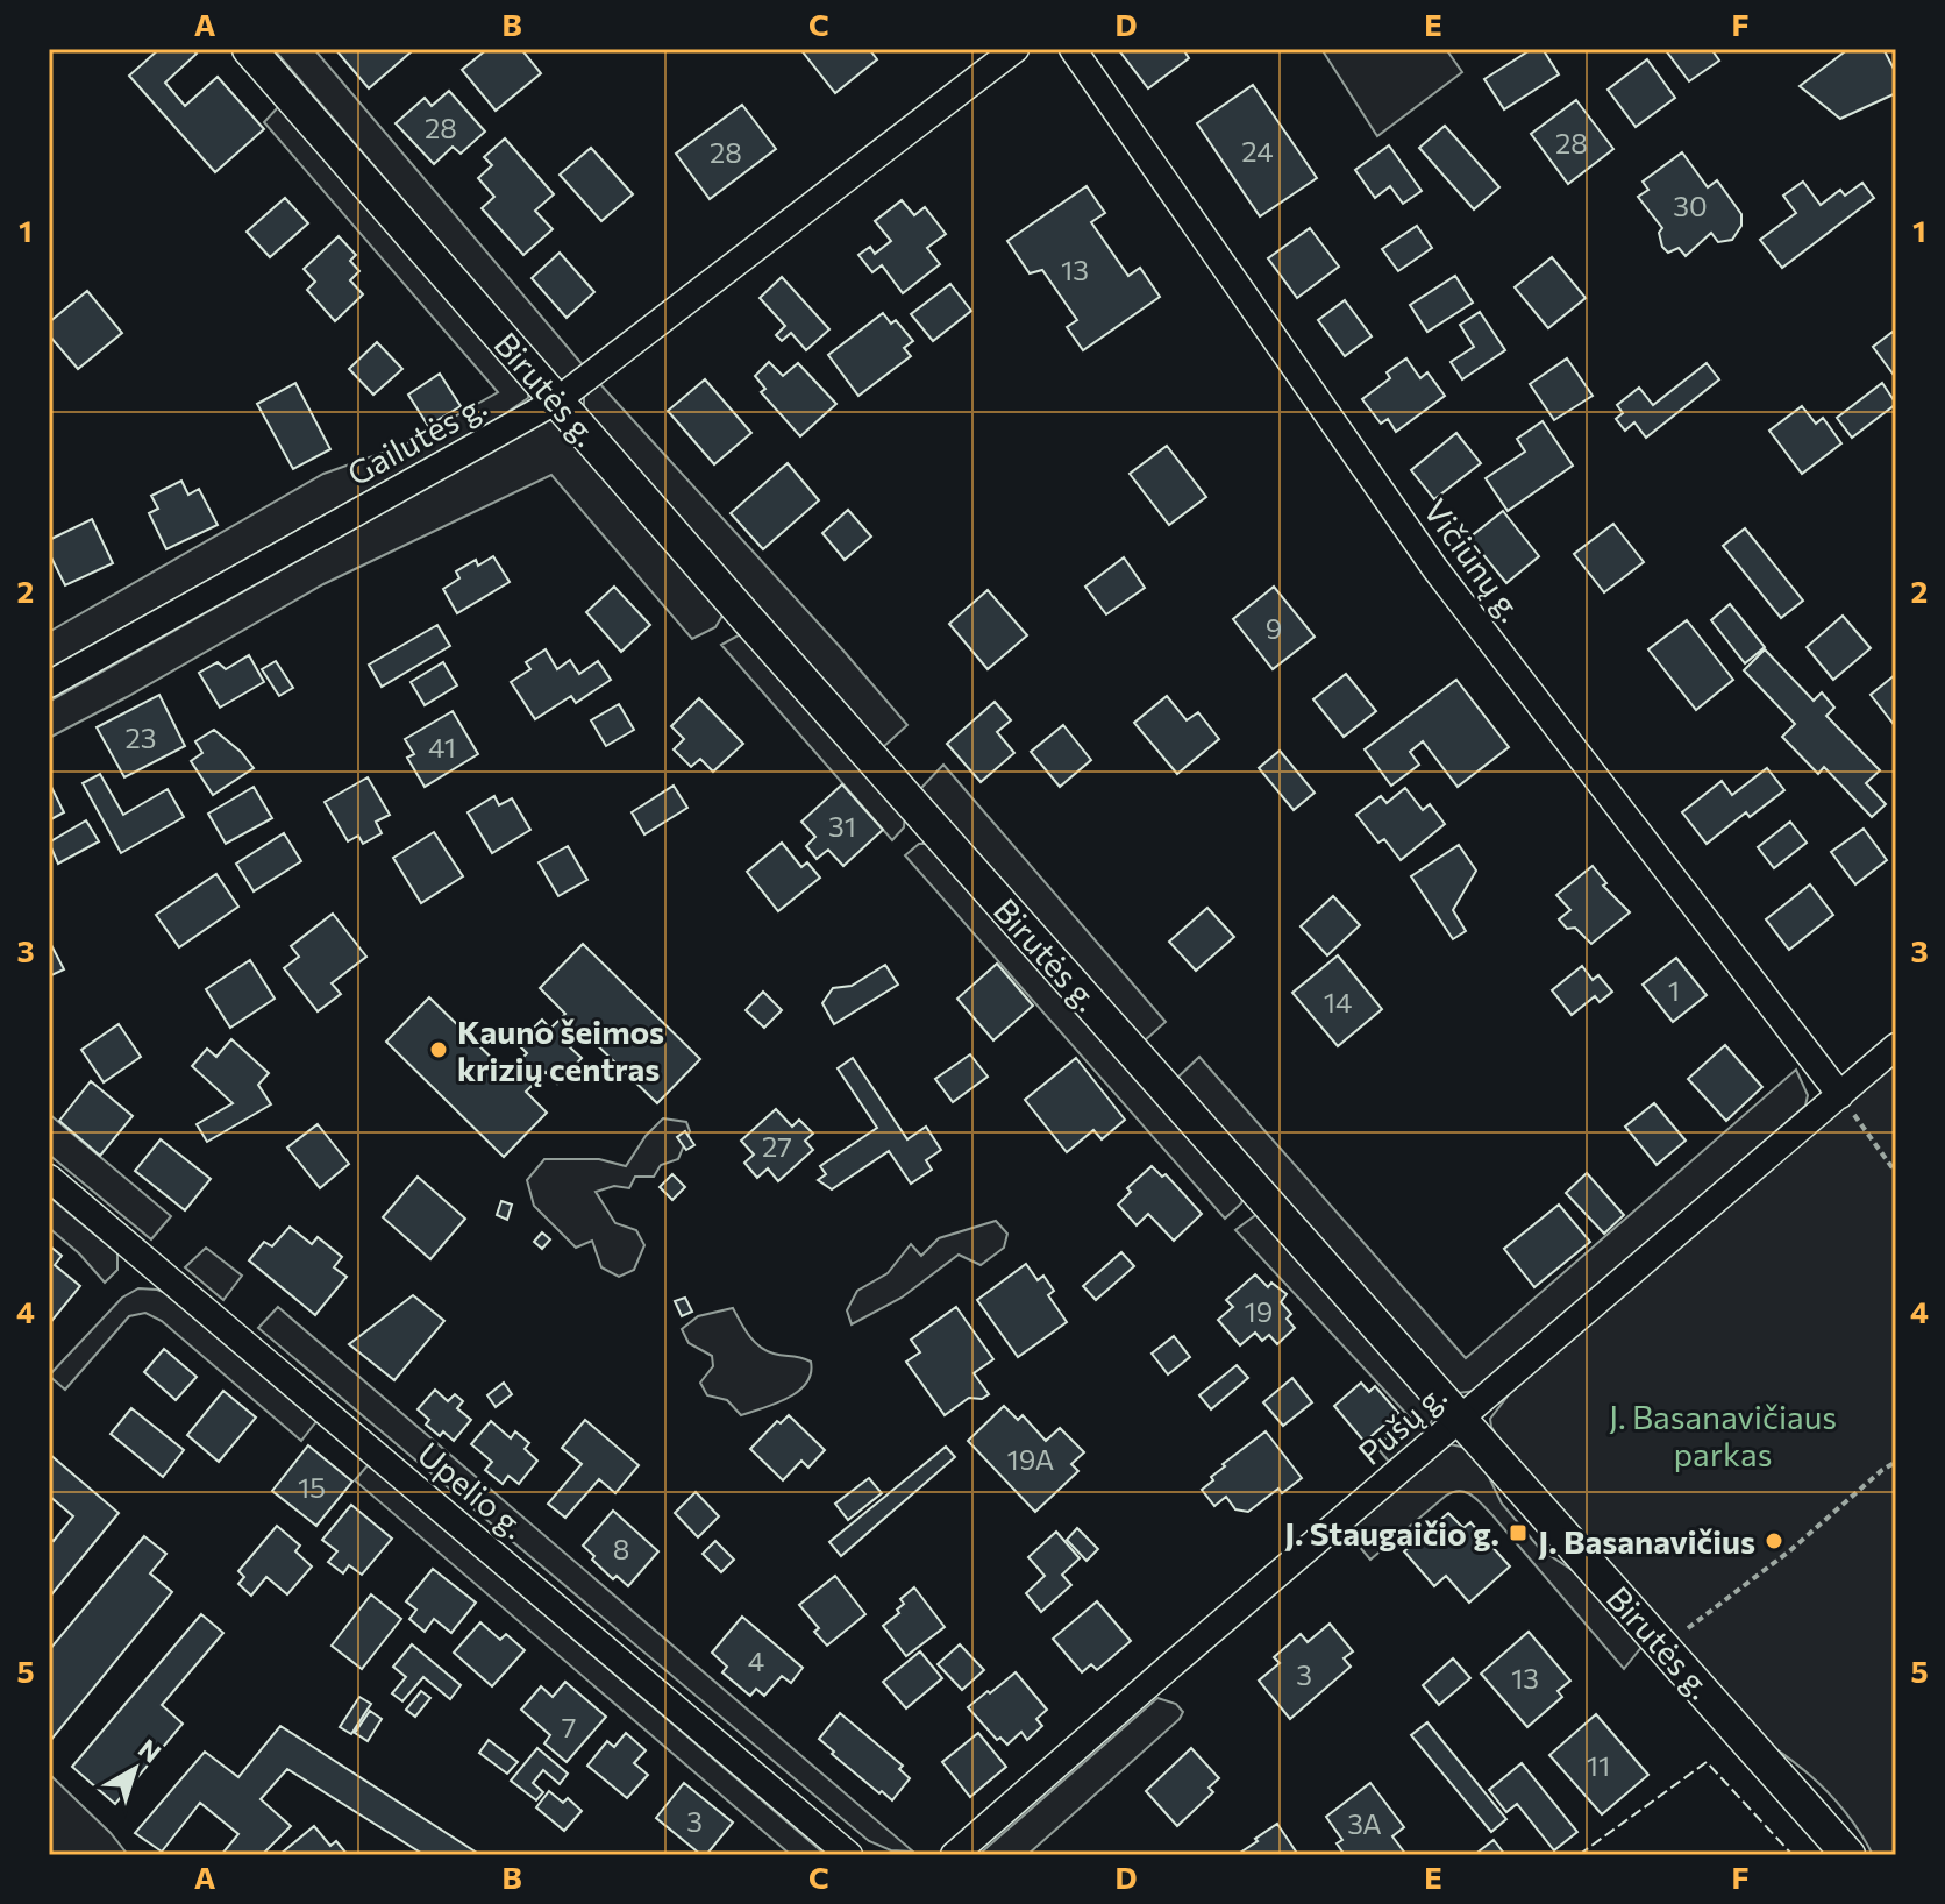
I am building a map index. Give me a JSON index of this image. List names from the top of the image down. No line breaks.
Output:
{"streets":{"street":["Birutės g.","Gailutės g.","Vičiūnų g.","Pušų g.","Upelio g."]},"crossings":[["Birutės g.","Gailutės g."],["Birutės g.","Pušų g."],["Vičiūnų g.","Pušų g."]],"parks":["J. Basanavičiaus parkas"],"places":{"other":["Kauno šeimos krizių centras","J. Basanavičius"],"transit":["J. Staugaičio g."]},"house_numbers":["28","28","24","28","30","13","9","23","41","31","1","14","27","19","19A","15","8","4","3","13","7","11","3","3A"],"north":"top right","grid":{"columns":["A","B","C","D","E","F"],"rows":["1","2","3","4","5"]}}
